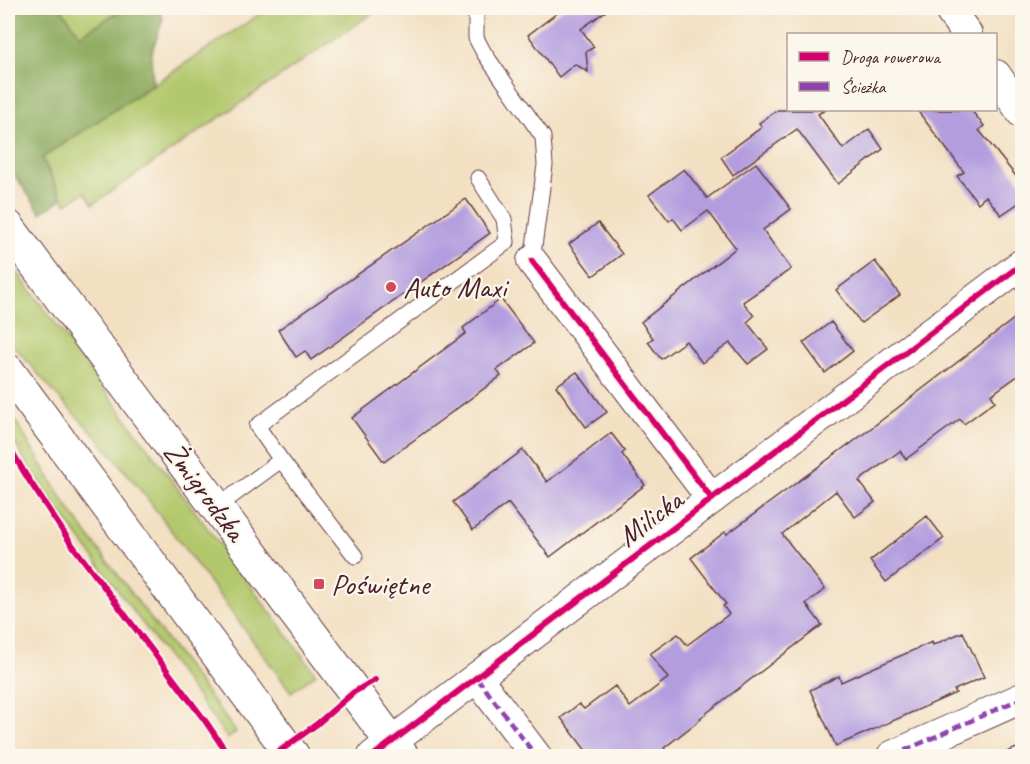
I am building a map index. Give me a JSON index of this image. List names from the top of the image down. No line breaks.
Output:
{"streets":{"main road":["Żmigrodzka"],"street":["Milicka"]},"crossings":[["Żmigrodzka","Milicka"]],"places":{"other":["Auto Maxi"],"transit":["Poświętne"]},"legend":["Droga rowerowa","Ścieżka"]}
